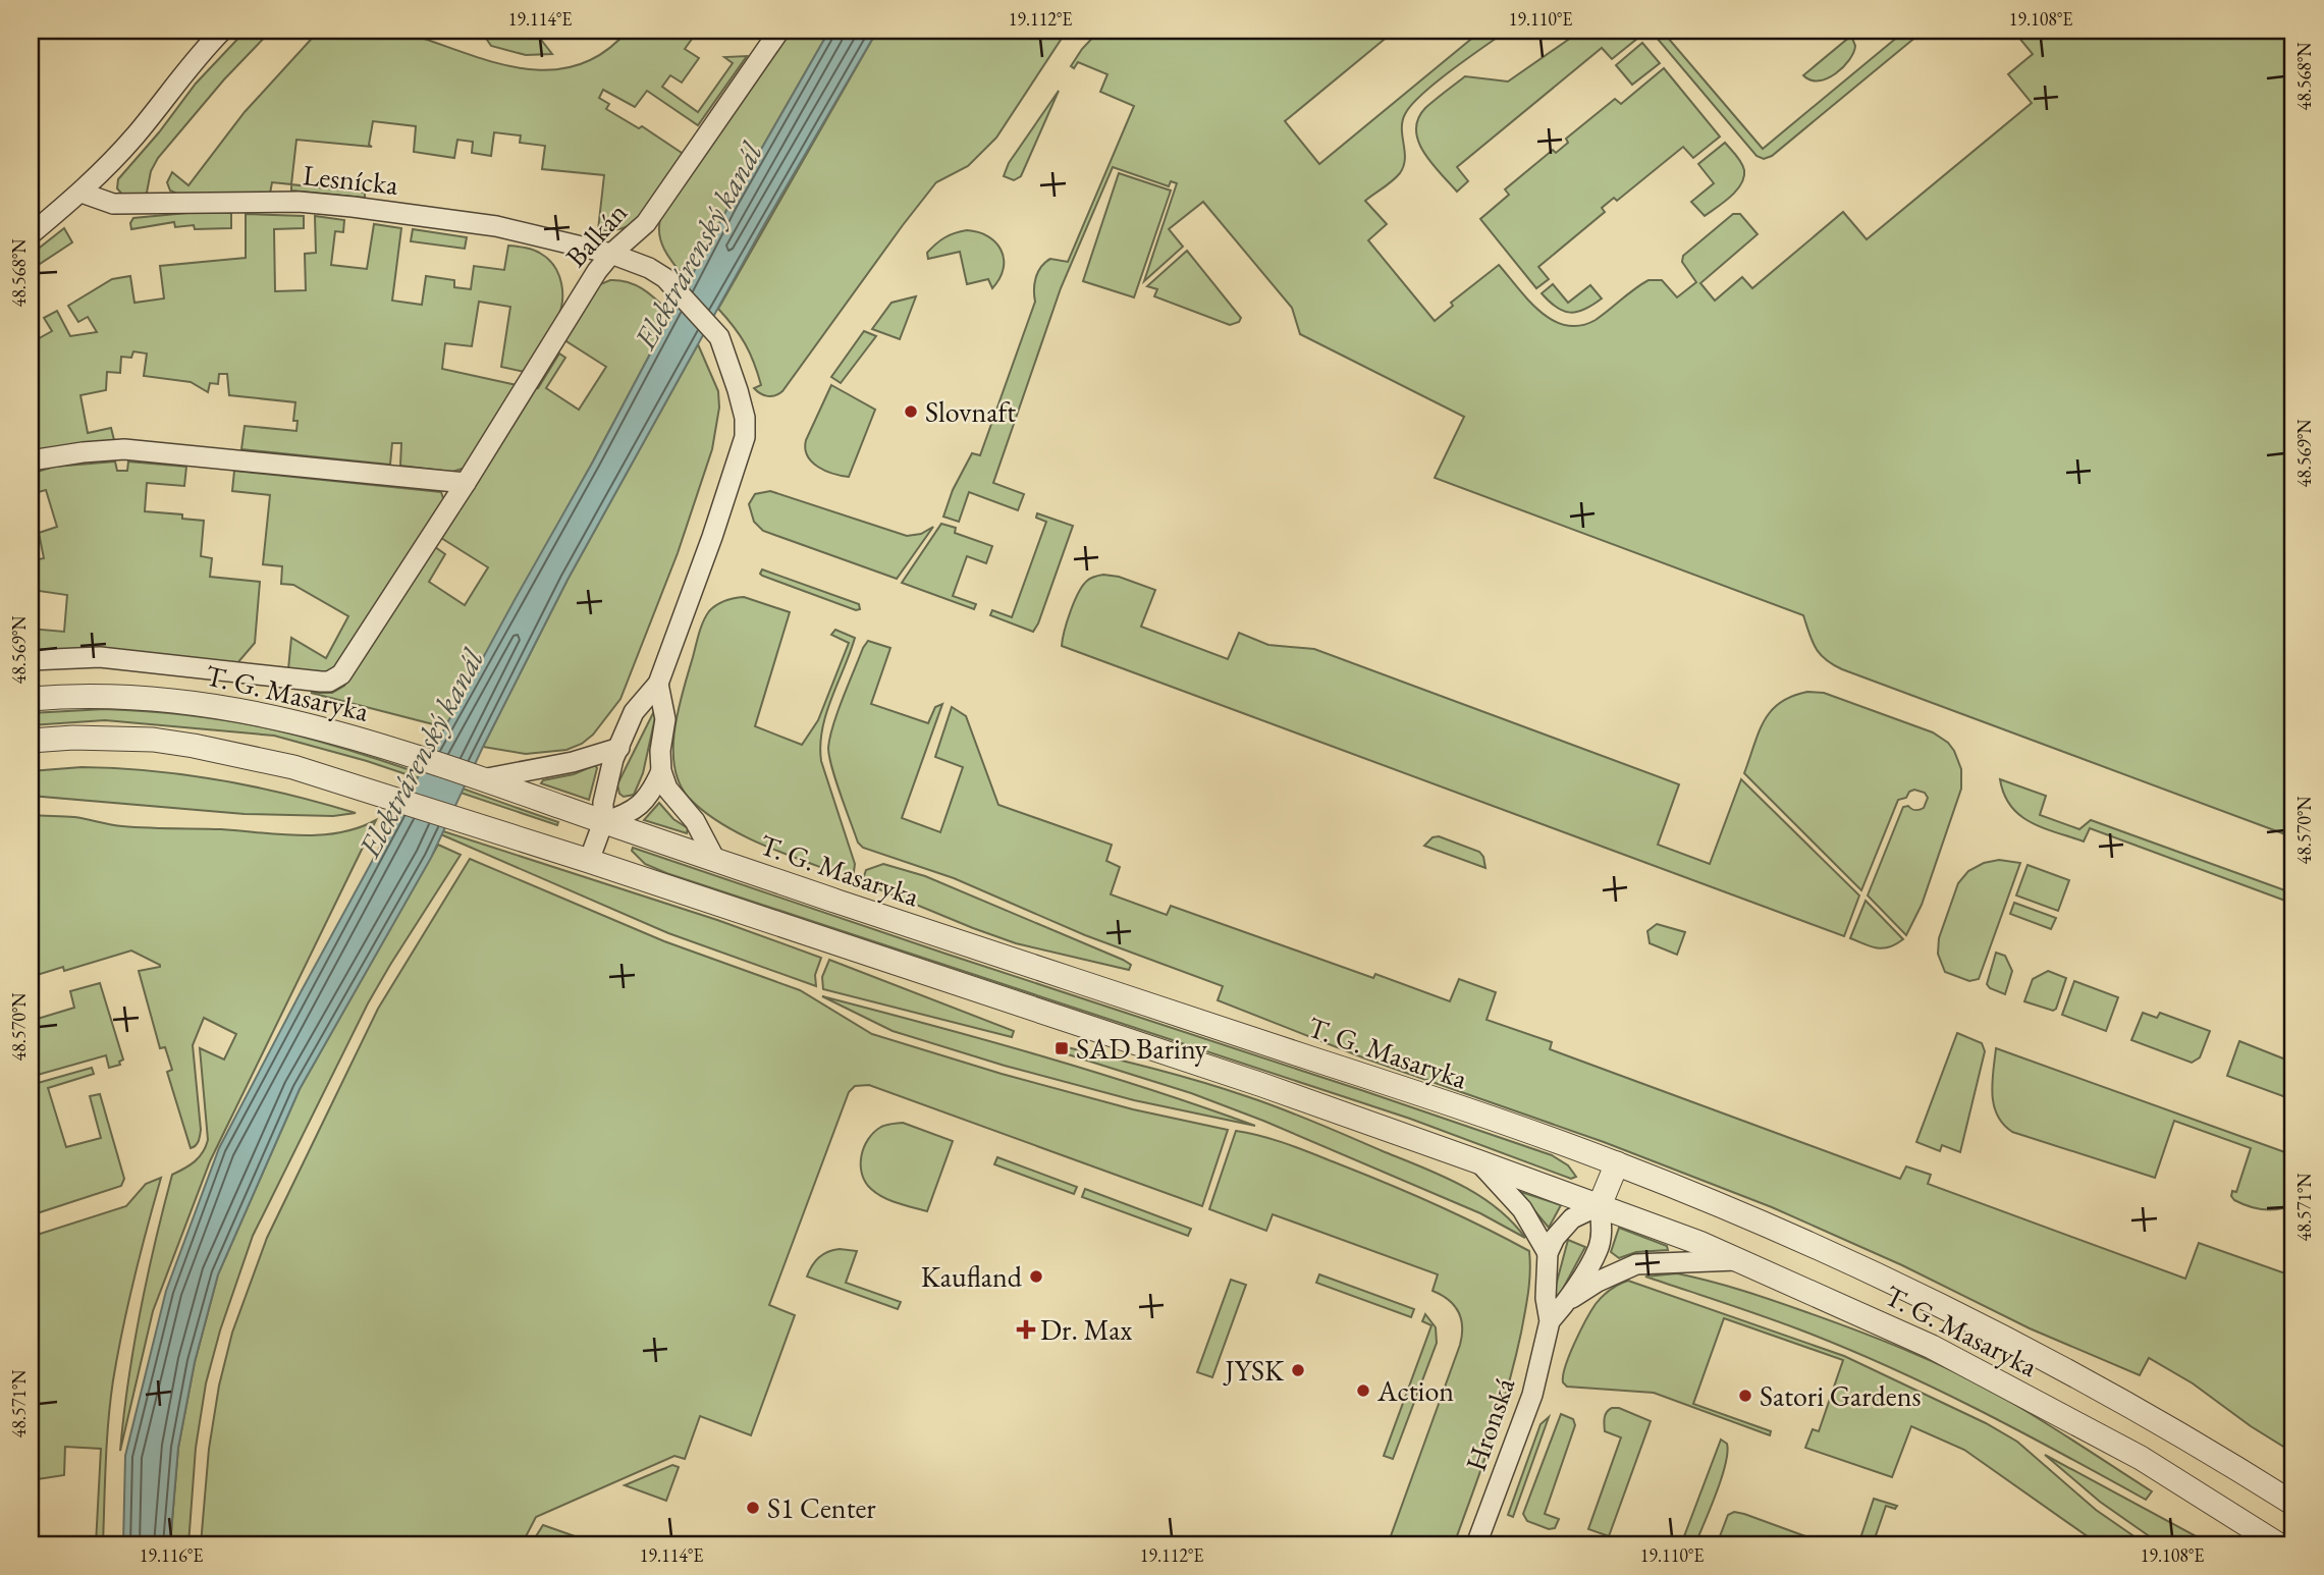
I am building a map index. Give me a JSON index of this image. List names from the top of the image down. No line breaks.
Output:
{"streets":{"street":["Lesnícka","Balkán","T. G. Masaryka","Hronská"]},"crossings":[["Lesnícka","Balkán"],["T. G. Masaryka","Hronská"]],"water":["Elektrárenský kanál"],"places":{"other":["Slovnaft","Kaufland","JYSK","Action","Satori Gardens","S1 Center"],"transit":["SAD Bariny"],"health":["Dr. Max"]},"coordinates":["19.114°E","19.112°E","19.110°E","19.108°E","48.568°N","48.569°N","48.570°N","48.571°N","19.116°E"]}
